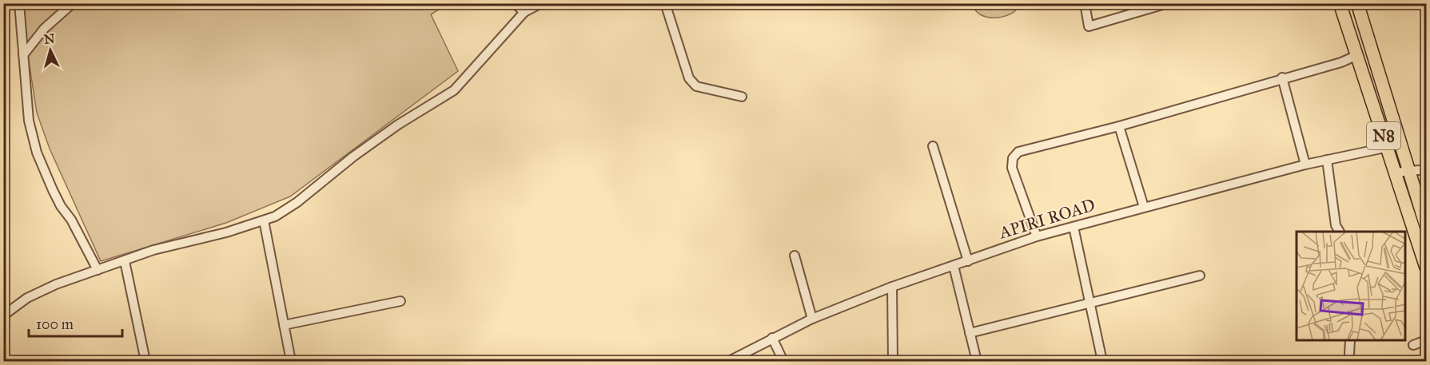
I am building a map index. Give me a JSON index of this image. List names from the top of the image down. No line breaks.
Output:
{"streets":{"highway":["N8"],"street":["APIRI ROAD"]},"crossings":[["N8","APIRI ROAD"]],"scale_bar":"100 m","north":"top"}
